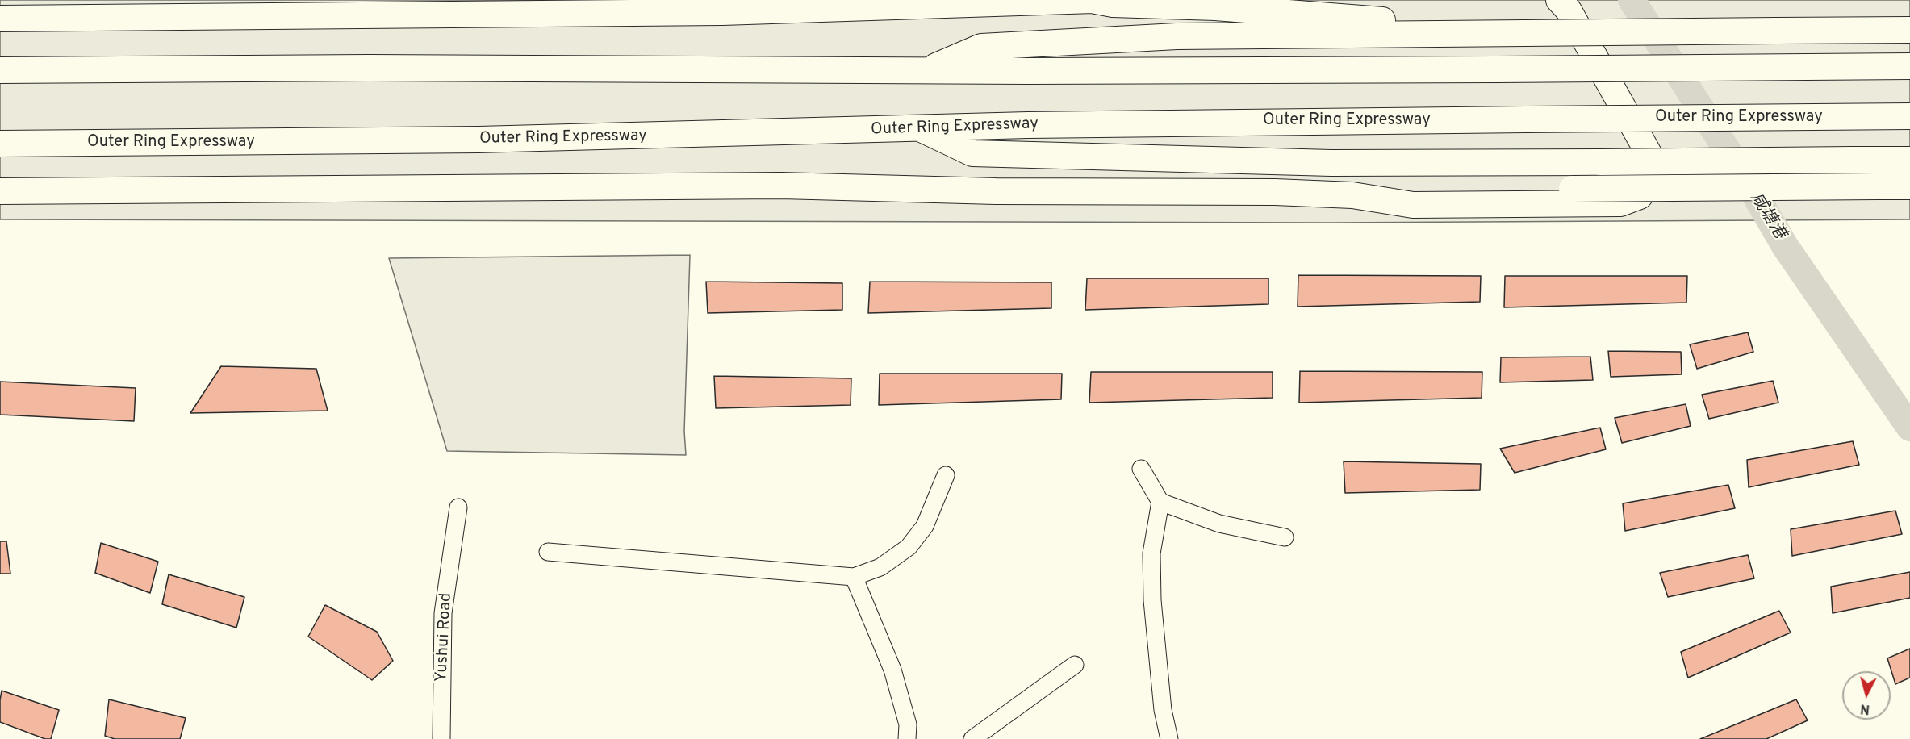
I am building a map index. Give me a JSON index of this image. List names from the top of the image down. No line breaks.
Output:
{"streets":{"highway":["Outer Ring Expressway"],"street":["Yushui Road"]},"water":["咸塘港"],"north":"bottom"}
